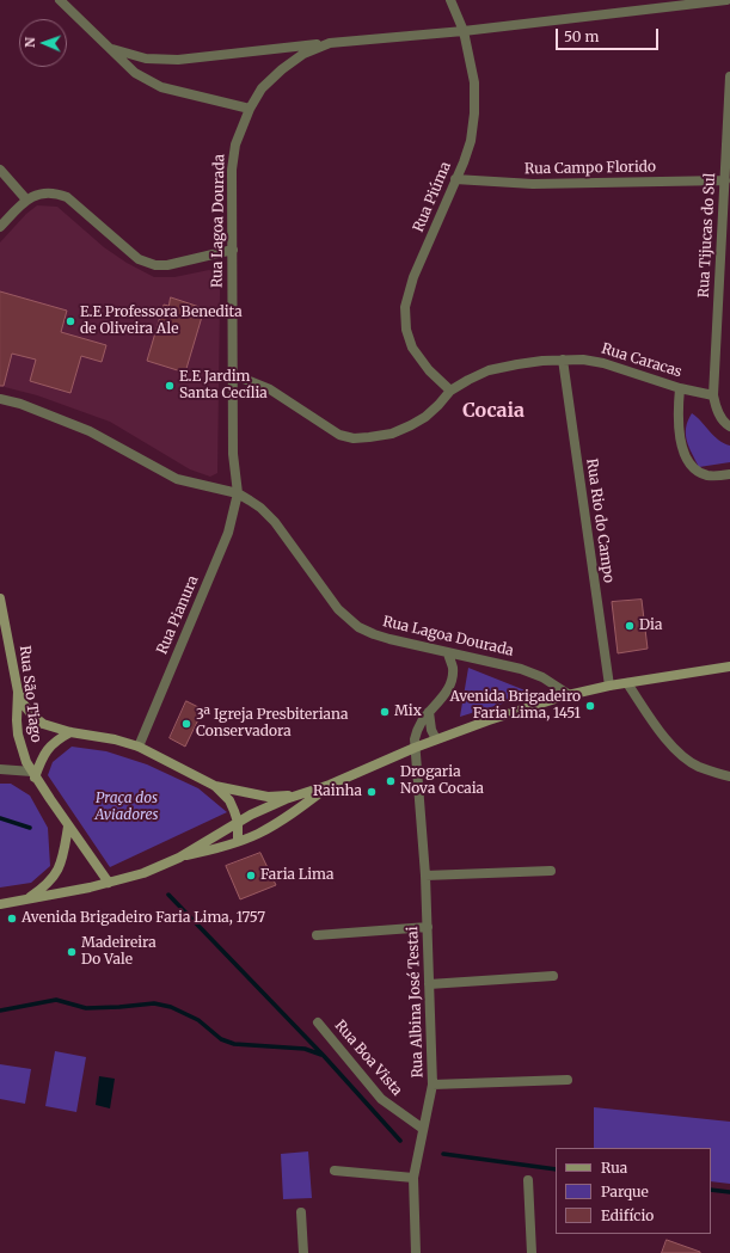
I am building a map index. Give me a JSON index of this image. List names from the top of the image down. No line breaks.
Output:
{"streets":{"main road":["Rua São Tiago"],"street":["Rua Campo Florido","Rua Piúma","Rua Lagoa Dourada","Rua Tijucas do Sul","Rua Caracas","Rua Rio do Campo","Rua Pianura","Rua Albina José Testai","Rua Boa Vista"]},"crossings":[["Rua Campo Florido","Rua Piúma"],["Rua Campo Florido","Rua Tijucas do Sul"],["Rua Piúma","Rua Lagoa Dourada"],["Rua Piúma","Rua Caracas"],["Rua Lagoa Dourada","Rua Caracas"],["Rua Lagoa Dourada","Rua Pianura"],["Rua Tijucas do Sul","Rua Caracas"],["Rua Caracas","Rua Rio do Campo"],["Rua Albina José Testai","Rua Boa Vista"]],"districts":["Cocaia"],"parks":["Praça dos Aviadores"],"places":["E.E Professora Benedita de Oliveira Ale","E.E Jardim Santa Cecília","Dia","Avenida Brigadeiro Faria Lima, 1451","Mix","3ª Igreja Presbiteriana Conservadora","Drogaria Nova Cocaia","Rainha","Faria Lima","Avenida Brigadeiro Faria Lima, 1757","Madeireira Do Vale"],"legend":["Rua","Parque","Edifício"],"scale_bar":"50 m","north":"left"}
